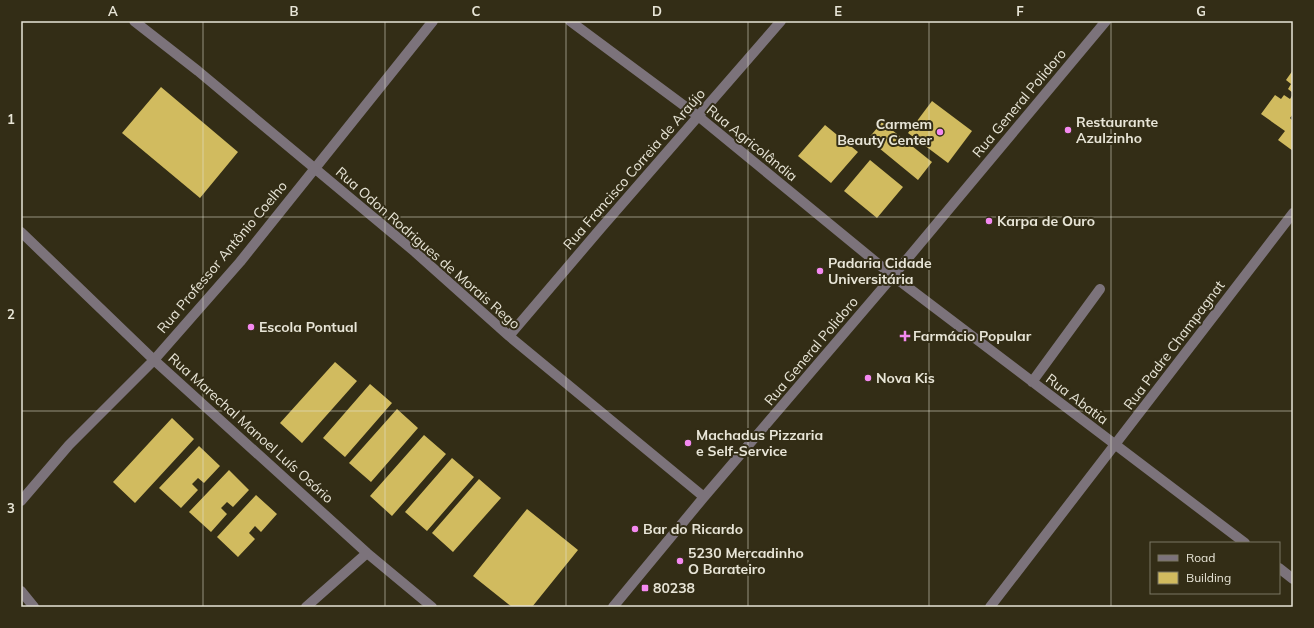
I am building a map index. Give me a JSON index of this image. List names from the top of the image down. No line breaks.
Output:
{"streets":{"street":["Rua General Polidoro","Rua Agricolândia","Rua Francisco Correia de Araújo","Rua Odon Rodrigues de Morais Rego","Rua Professor Antônio Coelho","Rua Padre Champagnat","Rua Abatia","Rua Marechal Manoel Luís Osório"]},"crossings":[["Rua General Polidoro","Rua Agricolândia"],["Rua General Polidoro","Rua Odon Rodrigues de Morais Rego"],["Rua General Polidoro","Rua Abatia"],["Rua Agricolândia","Rua Francisco Correia de Araújo"],["Rua Agricolândia","Rua Abatia"],["Rua Francisco Correia de Araújo","Rua Odon Rodrigues de Morais Rego"],["Rua Odon Rodrigues de Morais Rego","Rua Professor Antônio Coelho"],["Rua Professor Antônio Coelho","Rua Marechal Manoel Luís Osório"],["Rua Padre Champagnat","Rua Abatia"]],"places":{"other":["Restaurante Azulzinho","Carmem Beauty Center","Karpa de Ouro","Padaria Cidade Universitária","Escola Pontual","Nova Kis","Machadus Pizzaria e Self-Service","Bar do Ricardo","5230 Mercadinho O Barateiro"],"health":["Farmácio Popular"],"transit":["80238"]},"legend":["Road","Building"],"grid":{"columns":["A","B","C","D","E","F","G"],"rows":["1","2","3"]}}
